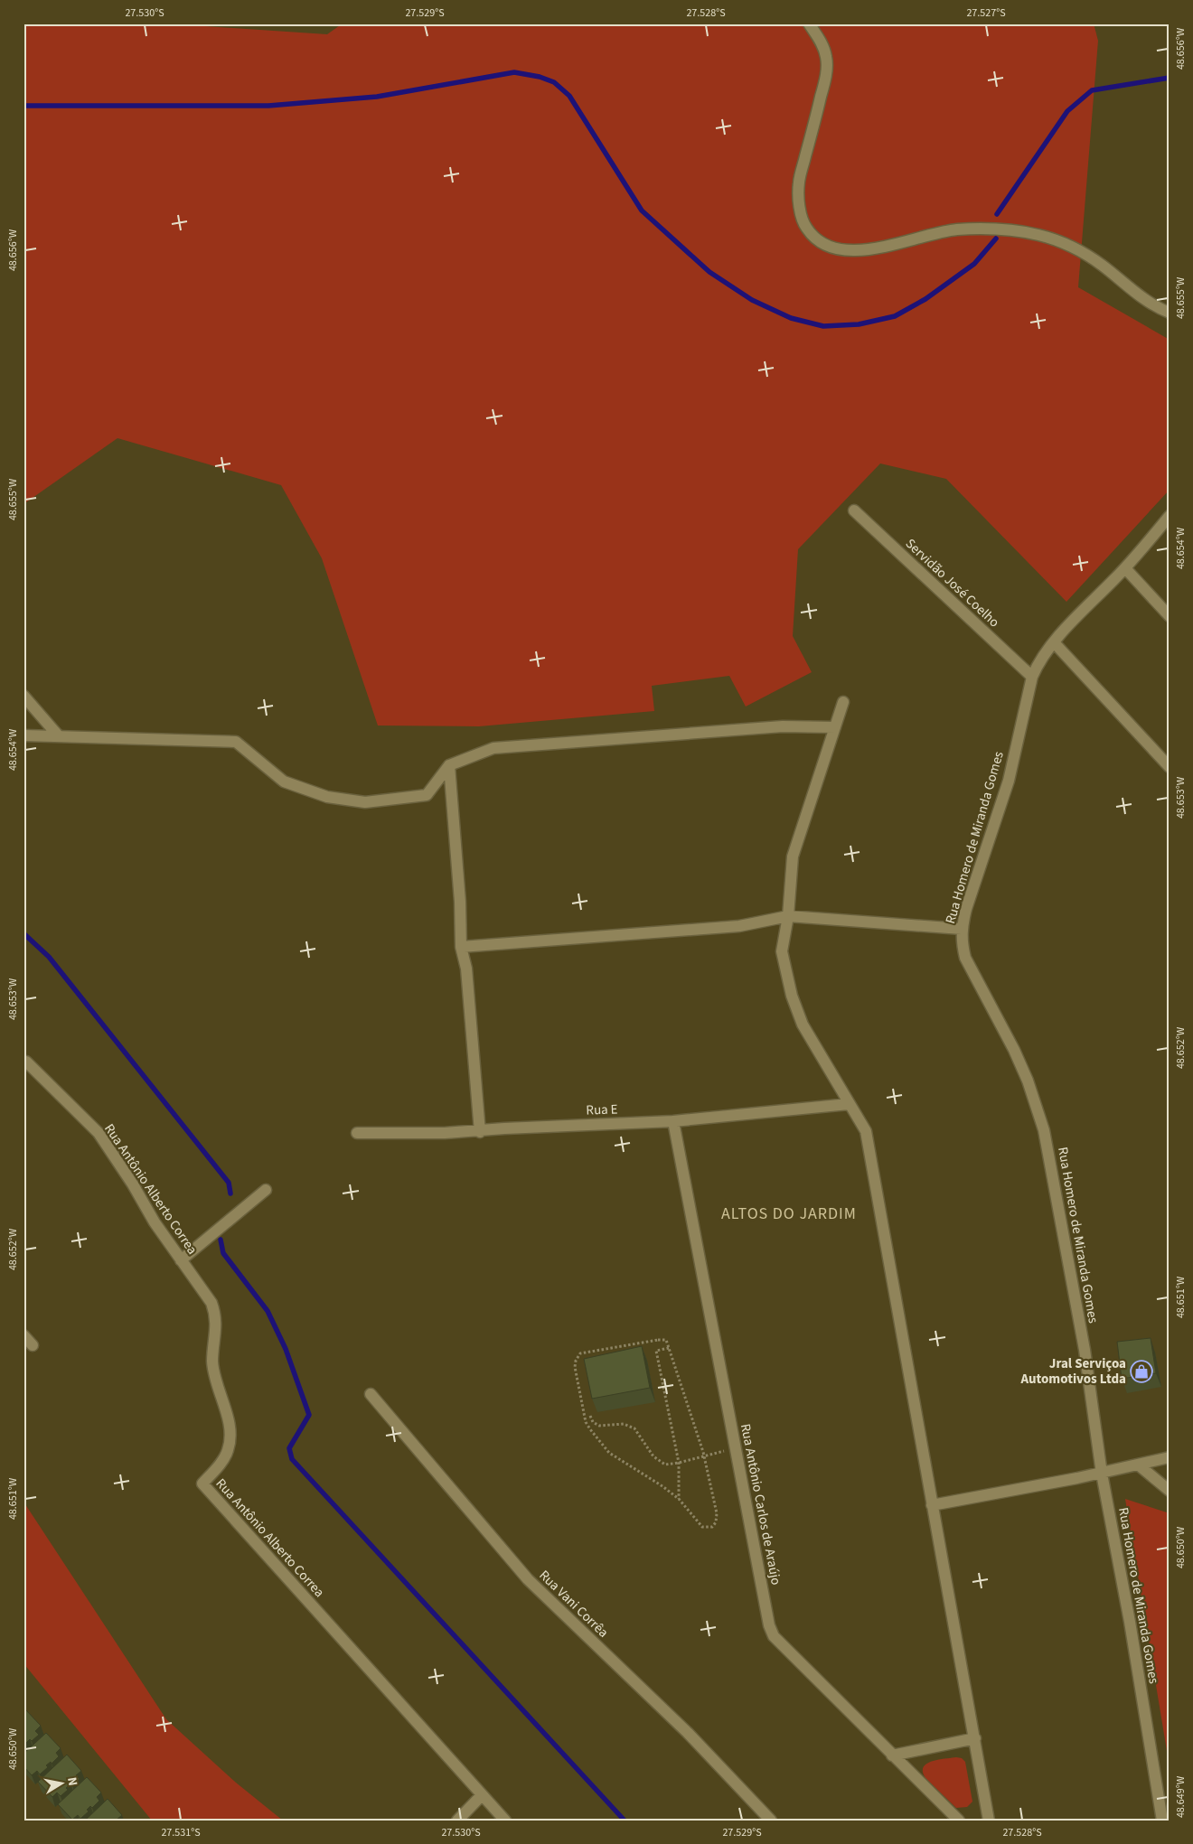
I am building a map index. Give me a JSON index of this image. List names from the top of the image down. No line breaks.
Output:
{"streets":{"street":["Servidão José Coelho","Rua Homero de Miranda Gomes","Rua E","Rua Antônio Alberto Correa","Rua Antônio Carlos de Araújo","Rua Vani Corrêa"]},"crossings":[["Servidão José Coelho","Rua Homero de Miranda Gomes"],["Rua E","Rua Antônio Carlos de Araújo"]],"districts":["ALTOS DO JARDIM"],"places":{"shop":["Jral Serviçoa Automotivos Ltda"]},"north":"right","coordinates":["27.530°S","27.529°S","27.528°S","27.527°S","48.656°W","48.655°W","48.654°W","48.653°W","48.652°W","48.651°W","48.650°W","48.649°W","27.531°S"]}
